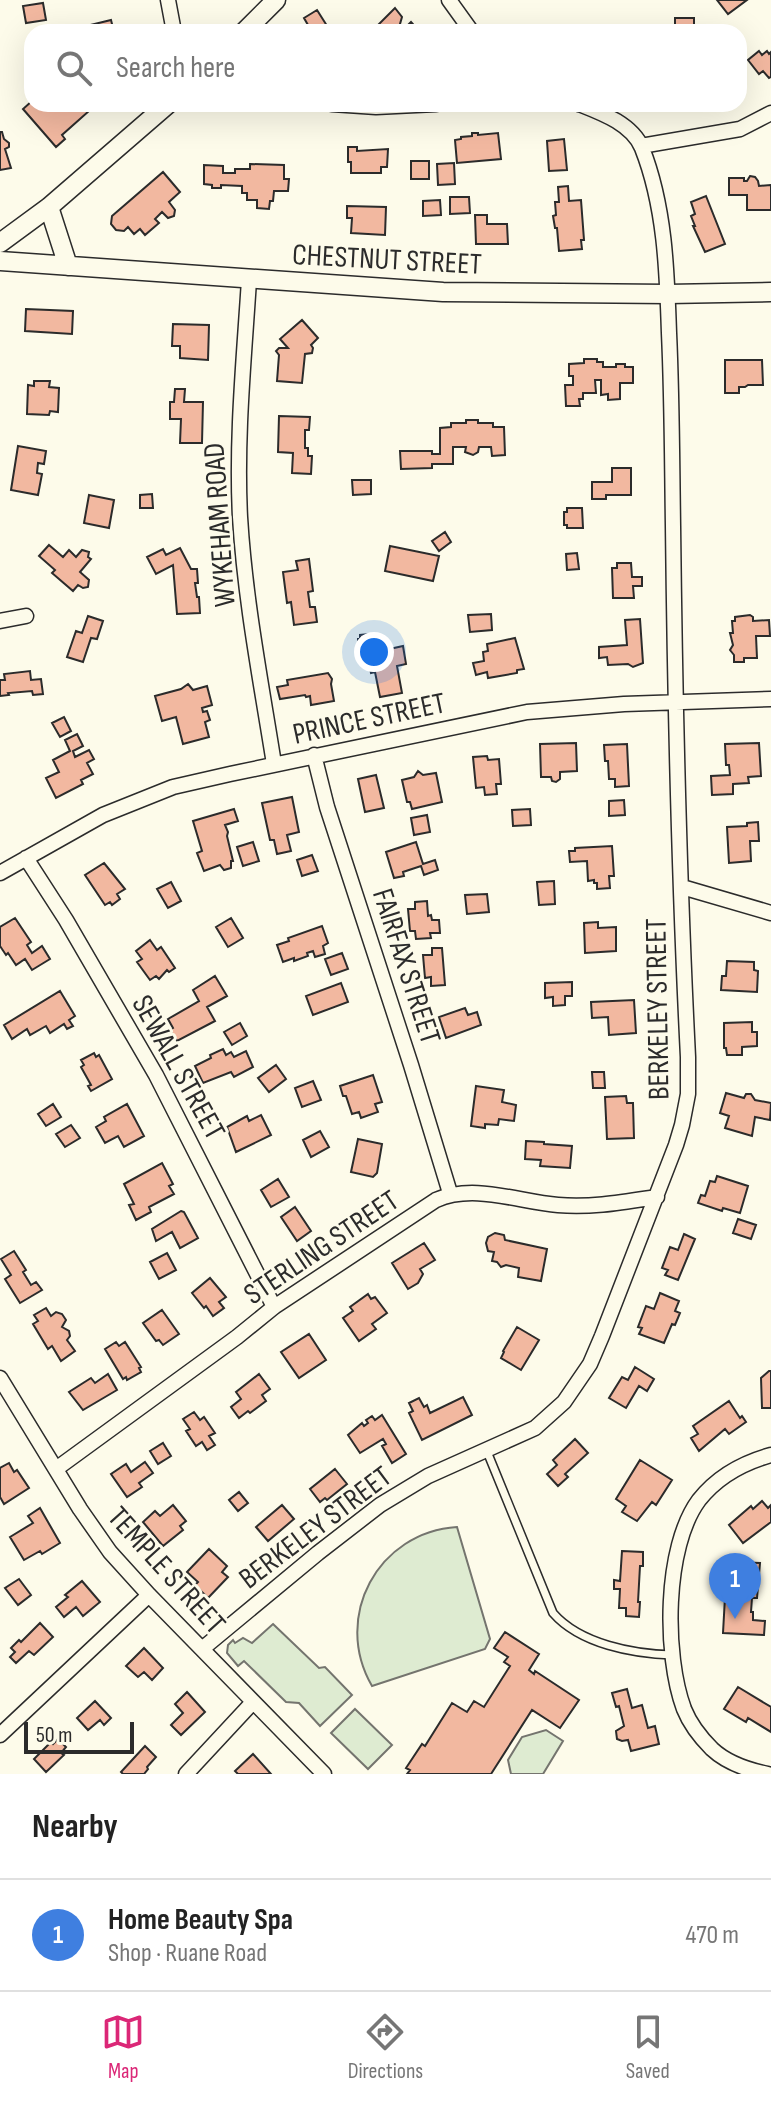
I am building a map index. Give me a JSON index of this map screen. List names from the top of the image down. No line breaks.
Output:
{"streets":{"main road":["CHESTNUT STREET"],"street":["WYKEHAM ROAD","PRINCE STREET","FAIRFAX STREET","BERKELEY STREET","SEWALL STREET","STERLING STREET","TEMPLE STREET"]},"crossings":[["CHESTNUT STREET","WYKEHAM ROAD"],["CHESTNUT STREET","BERKELEY STREET"],["WYKEHAM ROAD","PRINCE STREET"],["PRINCE STREET","FAIRFAX STREET"],["PRINCE STREET","BERKELEY STREET"],["PRINCE STREET","SEWALL STREET"],["FAIRFAX STREET","STERLING STREET"],["BERKELEY STREET","TEMPLE STREET"],["SEWALL STREET","STERLING STREET"],["STERLING STREET","TEMPLE STREET"]],"scale_bar":"50 m","page":{"search":"Search here","pins":"1","scale":"50 m","heading":"Nearby","list":[{"mark":"1","name":"Home Beauty Spa","note":"Shop · Ruane Road","value":"470 m"}],"nav":["Map","Directions","Saved"]}}
